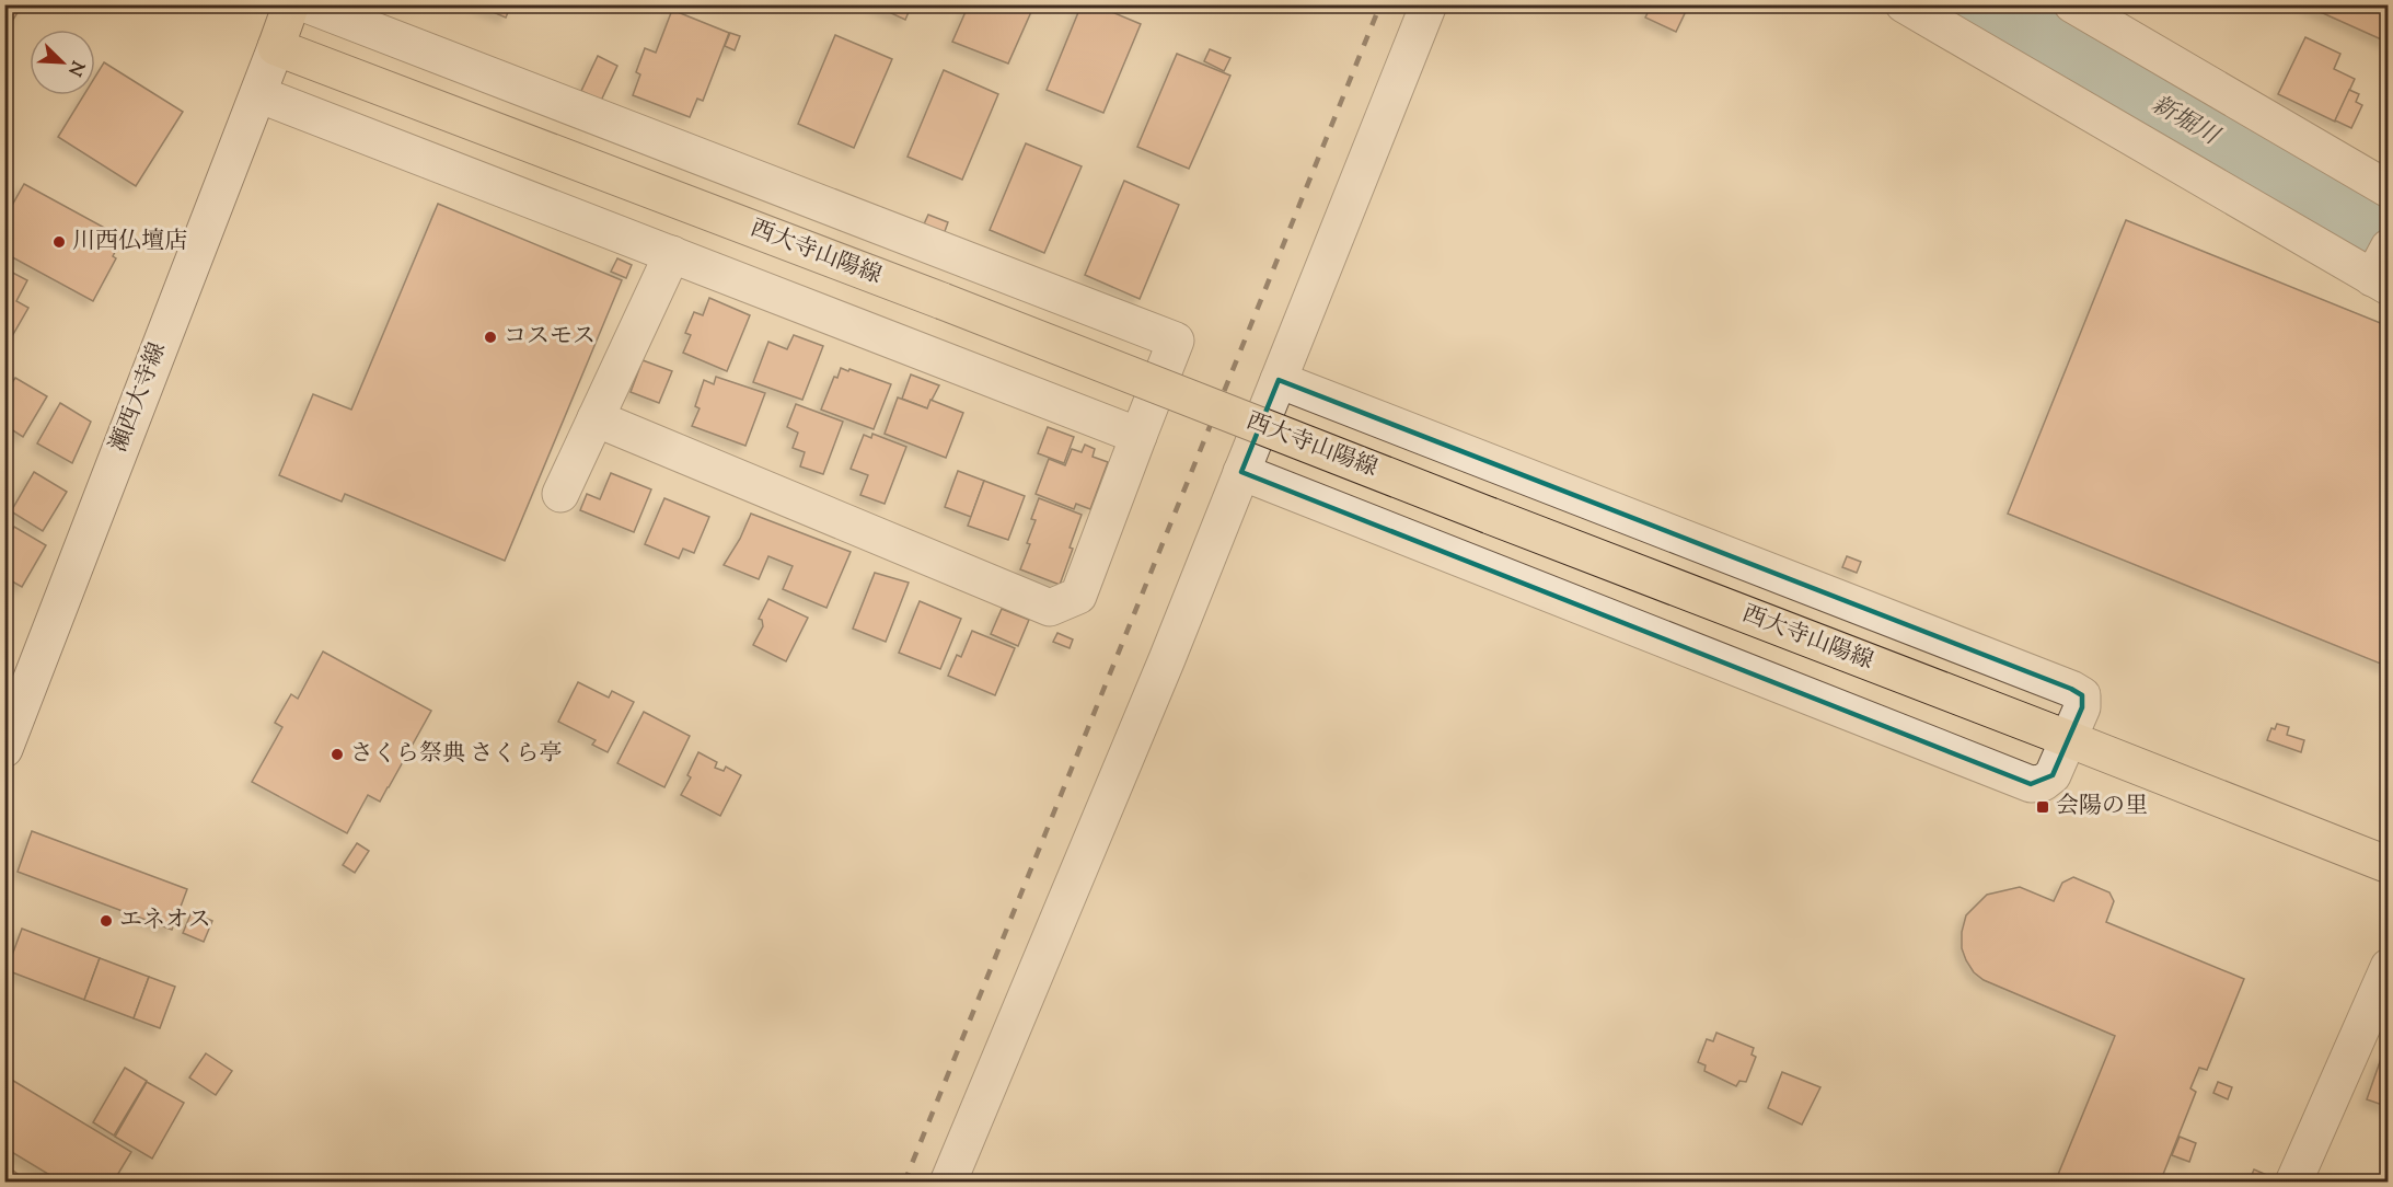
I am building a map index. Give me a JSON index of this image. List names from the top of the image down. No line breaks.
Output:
{"streets":{"main road":["西大寺山陽線"],"street":["瀬西大寺線"]},"crossings":[["西大寺山陽線","瀬西大寺線"]],"water":["新堀川"],"places":{"other":["川西仏壇店","コスモス","さくら祭典 さくら亭","エネオス"],"transit":["会陽の里"]},"north":"bottom right"}
